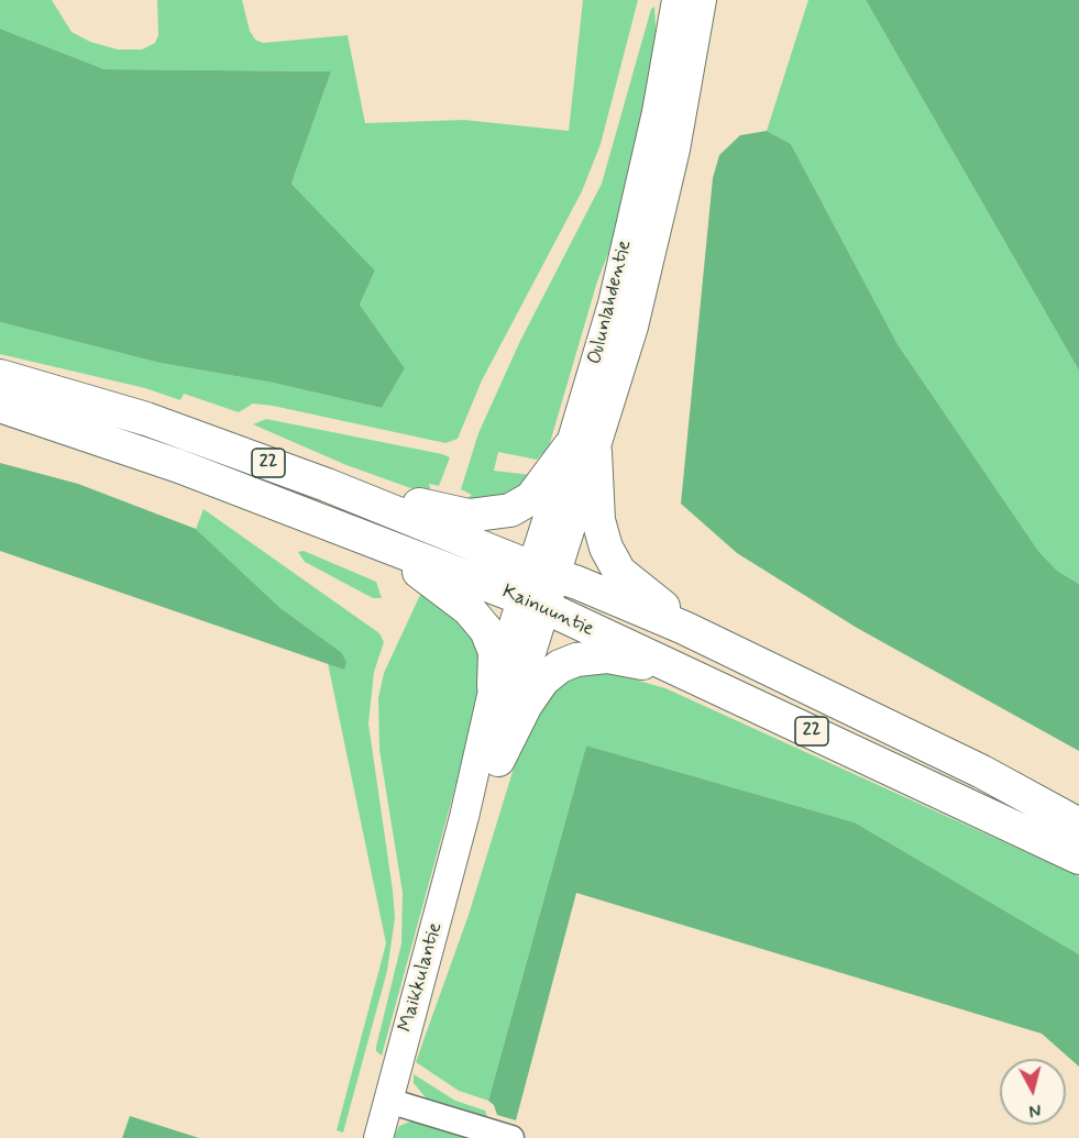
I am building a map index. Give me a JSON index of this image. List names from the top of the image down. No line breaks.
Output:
{"streets":{"highway":["22","Kainuuntie"],"main road":["Oulunlahdentie","Maikkulantie"]},"crossings":[["Oulunlahdentie","Kainuuntie"],["Oulunlahdentie","Maikkulantie"],["Kainuuntie","Maikkulantie"]],"north":"bottom"}
